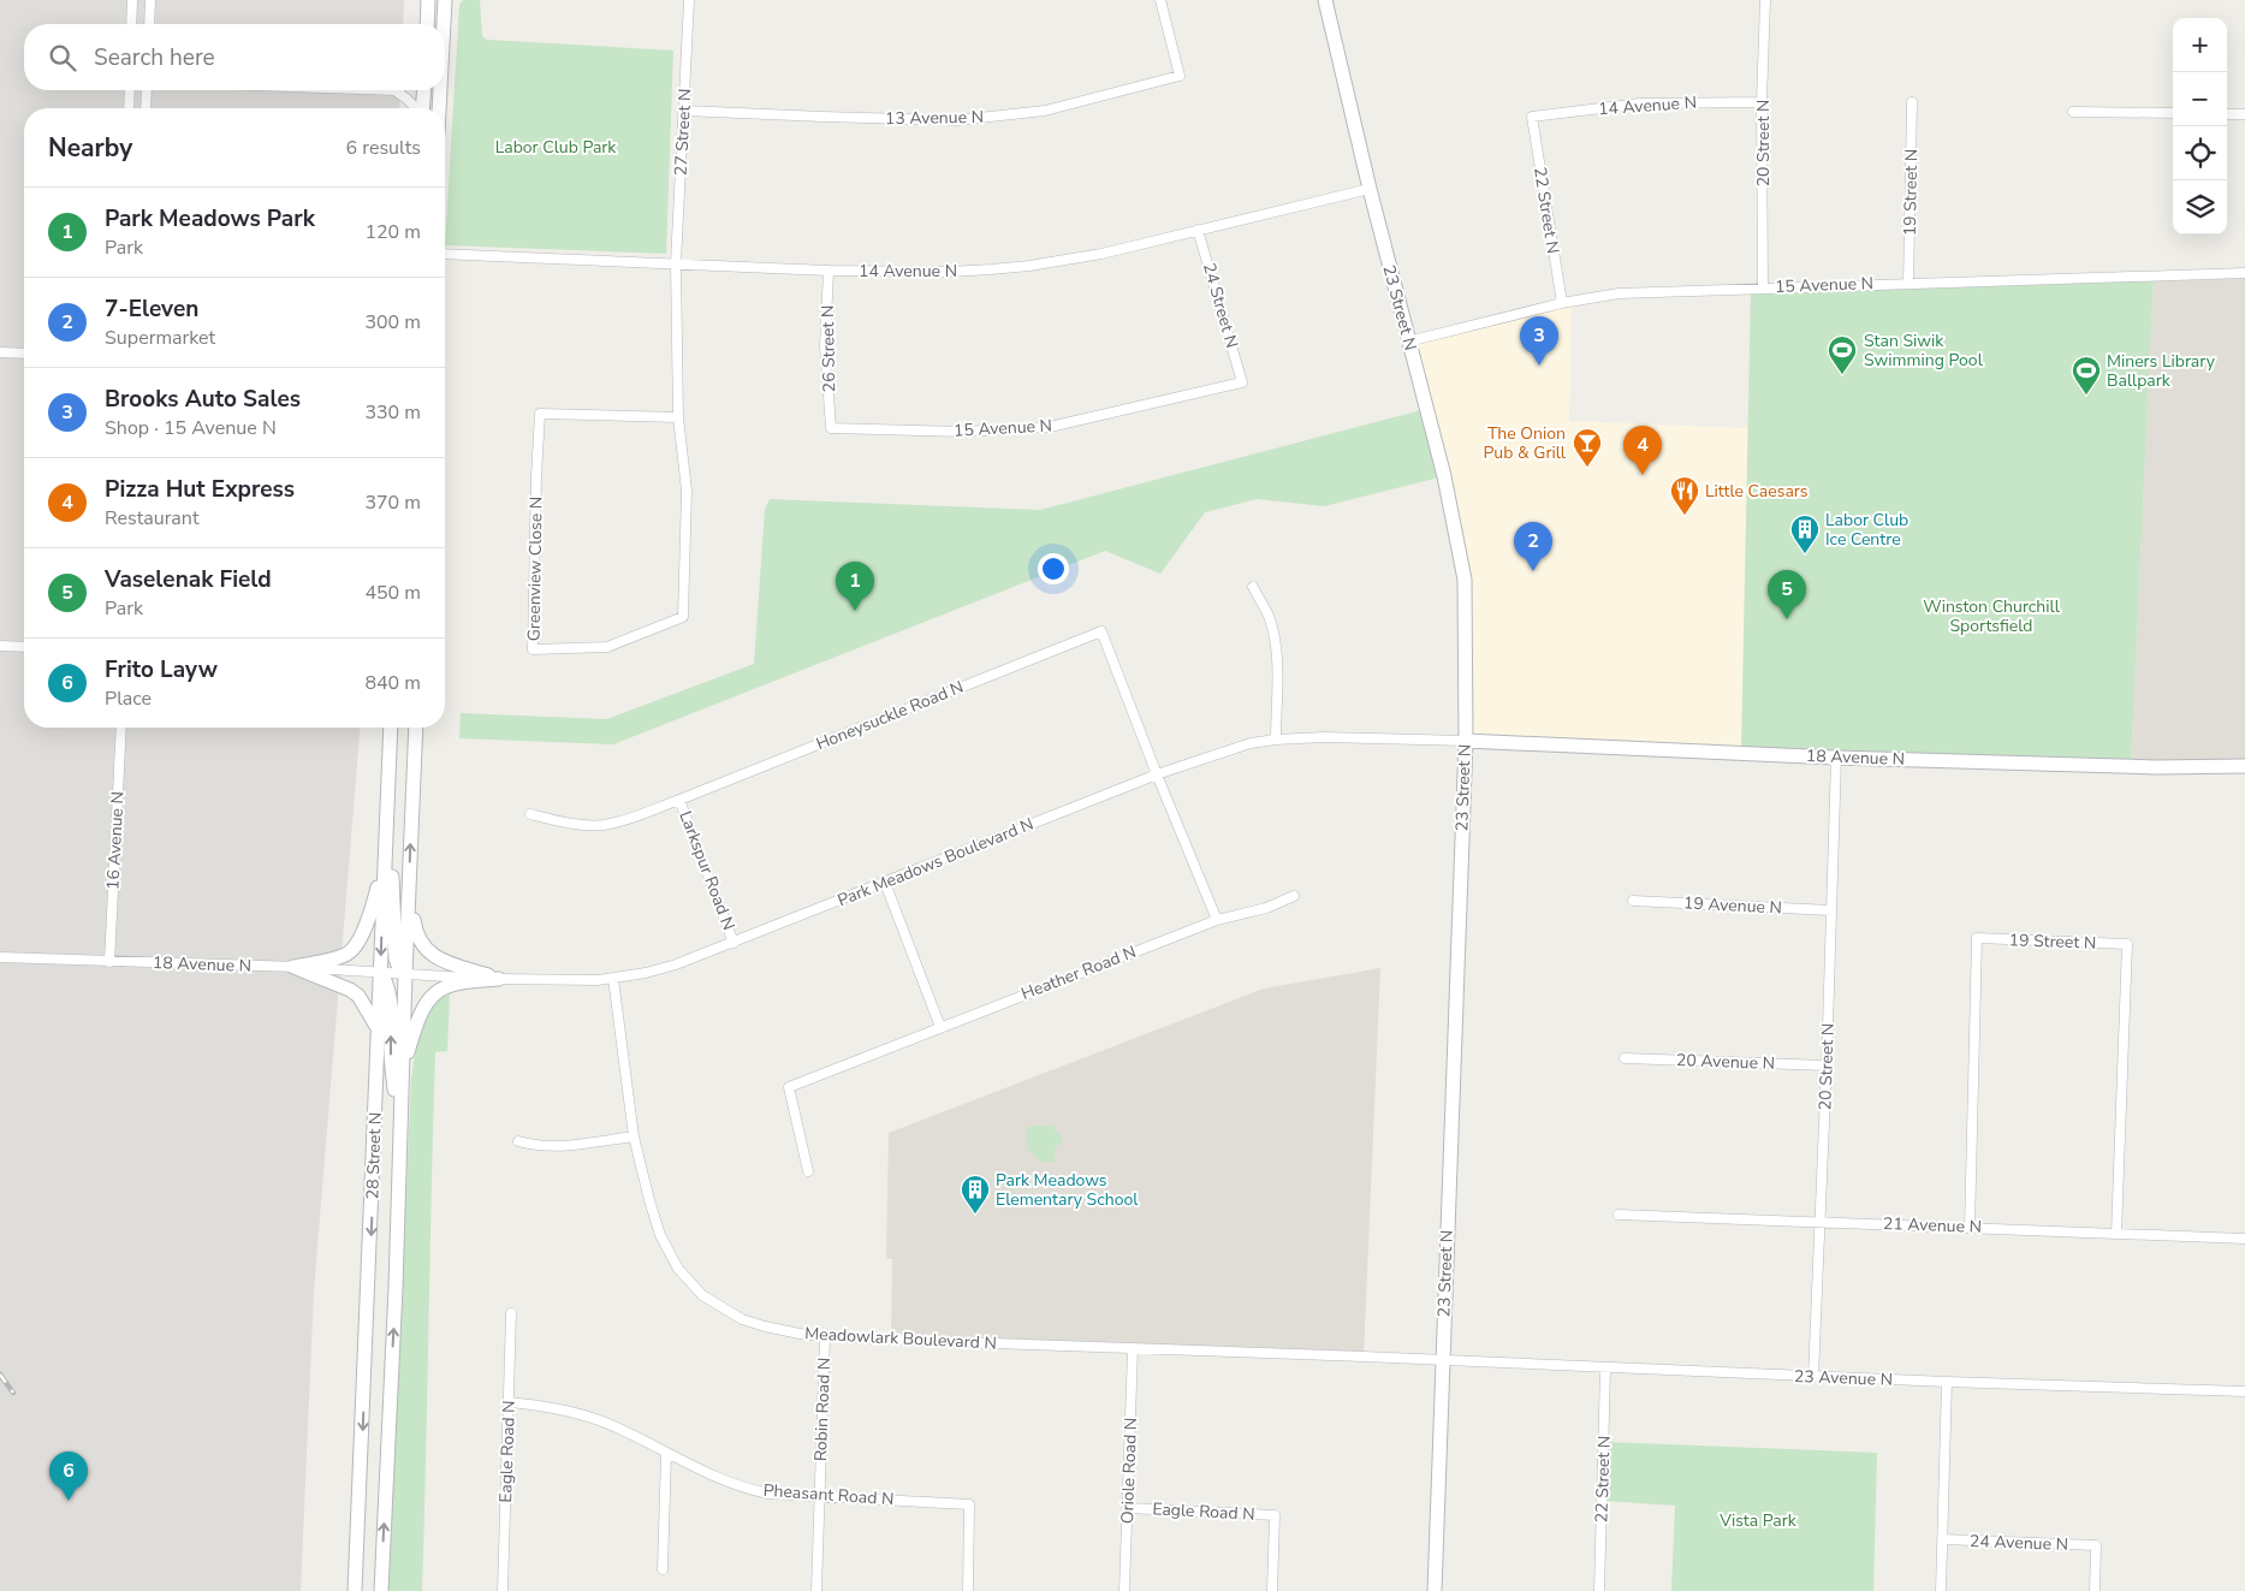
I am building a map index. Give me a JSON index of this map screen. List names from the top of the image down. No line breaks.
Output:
{"streets":{"main road":["23 Street N","18 Avenue N","28 Street N"],"street":["14 Avenue N","13 Avenue N","27 Street N","20 Street N","19 Street N","22 Street N","15 Avenue N","24 Street N","26 Street N","Greenview Close N","Honeysuckle Road N","16 Avenue N","Park Meadows Boulevard N","Larkspur Road N","19 Avenue N","Heather Road N","20 Avenue N","21 Avenue N","Meadowlark Boulevard N","23 Avenue N","Robin Road N","Eagle Road N","Oriole Road N","Pheasant Road N","24 Avenue N"]},"crossings":[["14 Avenue N","27 Street N"],["14 Avenue N","20 Street N"],["14 Avenue N","22 Street N"],["14 Avenue N","24 Street N"],["14 Avenue N","23 Street N"],["14 Avenue N","26 Street N"],["14 Avenue N","Greenview Close N"],["13 Avenue N","27 Street N"],["27 Street N","Greenview Close N"],["20 Street N","15 Avenue N"],["20 Street N","18 Avenue N"],["20 Street N","19 Avenue N"],["20 Street N","20 Avenue N"],["20 Street N","21 Avenue N"],["20 Street N","23 Avenue N"],["19 Street N","15 Avenue N"],["19 Street N","21 Avenue N"],["22 Street N","15 Avenue N"],["22 Street N","23 Avenue N"],["15 Avenue N","24 Street N"],["15 Avenue N","23 Street N"],["15 Avenue N","26 Street N"],["23 Street N","18 Avenue N"],["23 Street N","Park Meadows Boulevard N"],["23 Street N","Meadowlark Boulevard N"],["23 Street N","23 Avenue N"],["Honeysuckle Road N","Park Meadows Boulevard N"],["Honeysuckle Road N","Larkspur Road N"],["18 Avenue N","16 Avenue N"],["18 Avenue N","Park Meadows Boulevard N"],["18 Avenue N","28 Street N"],["Park Meadows Boulevard N","Larkspur Road N"],["Park Meadows Boulevard N","28 Street N"],["Park Meadows Boulevard N","Meadowlark Boulevard N"],["Meadowlark Boulevard N","23 Avenue N"],["Meadowlark Boulevard N","Robin Road N"],["Meadowlark Boulevard N","Oriole Road N"],["Robin Road N","Pheasant Road N"],["Eagle Road N","Oriole Road N"],["Eagle Road N","Pheasant Road N"]],"parks":["Labor Club Park","Winston Churchill Sportsfield","Vista Park"],"places":{"sports":["Stan Siwik Swimming Pool","Miners Library Ballpark"],"bar":["The Onion Pub & Grill"],"restaurant":["Little Caesars"],"building":["Labor Club Ice Centre","Park Meadows Elementary School"]},"page":{"map_buttons":["+","−"],"search":"Search here","heading":["Nearby","6 results"],"list":[{"mark":"1","name":"Park Meadows Park","note":"Park","value":"120 m"},{"mark":"2","name":"7-Eleven","note":"Supermarket","value":"300 m"},{"mark":"3","name":"Brooks Auto Sales","note":"Shop · 15 Avenue N","value":"330 m"},{"mark":"4","name":"Pizza Hut Express","note":"Restaurant","value":"370 m"},{"mark":"5","name":"Vaselenak Field","note":"Park","value":"450 m"},{"mark":"6","name":"Frito Layw","note":"Place","value":"840 m"}],"pins":["3","4","2","1","5","6"]}}
